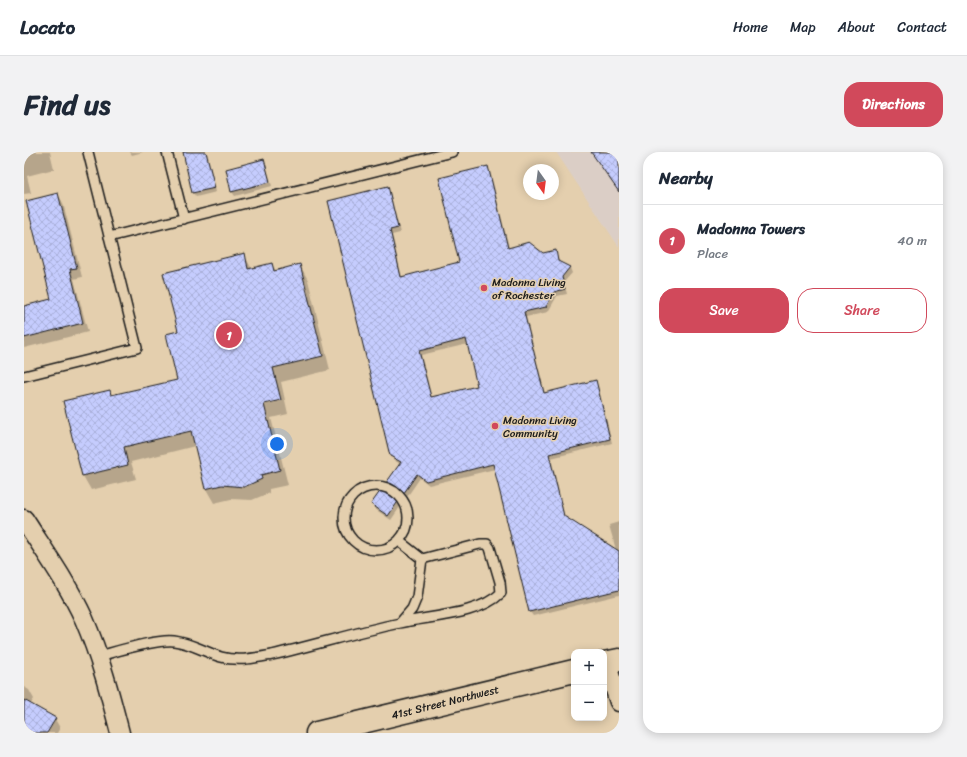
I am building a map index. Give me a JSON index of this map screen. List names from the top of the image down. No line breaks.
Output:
{"streets":{"main road":["41st Street Northwest"]},"places":["Madonna Living of Rochester","Madonna Living Community"],"north":"bottom","page":{"header":"Locato","nav":["Home","Map","About","Contact"],"title":"Find us","buttons":["Directions",["Save","Share"]],"heading":"Nearby","list":[{"mark":"1","name":"Madonna Towers","note":"Place","value":"40 m"}],"pins":"1","map_buttons":["+","−"]}}
